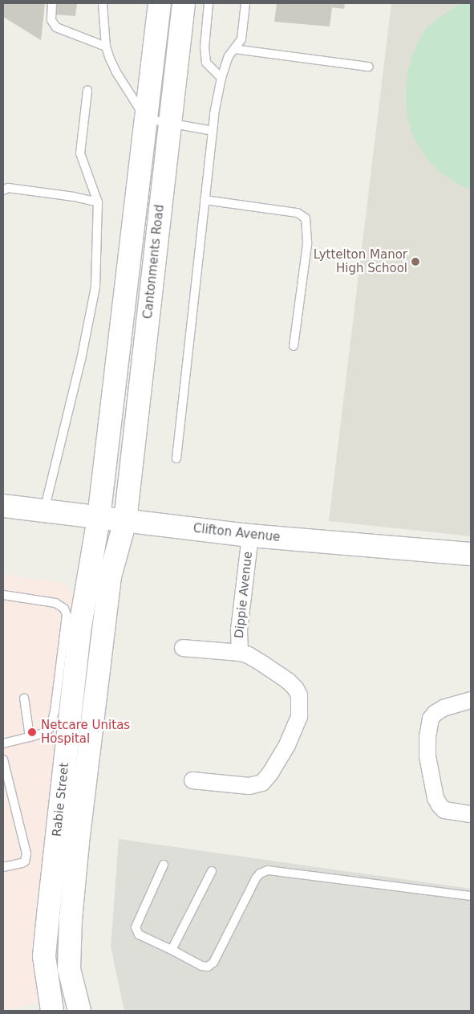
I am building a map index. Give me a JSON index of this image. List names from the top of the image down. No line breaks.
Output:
{"streets":{"main road":["Cantonments Road","Clifton Avenue","Rabie Street"],"street":["Dippie Avenue"]},"crossings":[["Cantonments Road","Clifton Avenue"],["Cantonments Road","Rabie Street"],["Clifton Avenue","Dippie Avenue"],["Clifton Avenue","Rabie Street"]],"places":["Lyttelton Manor High School","Netcare Unitas Hospital"]}
